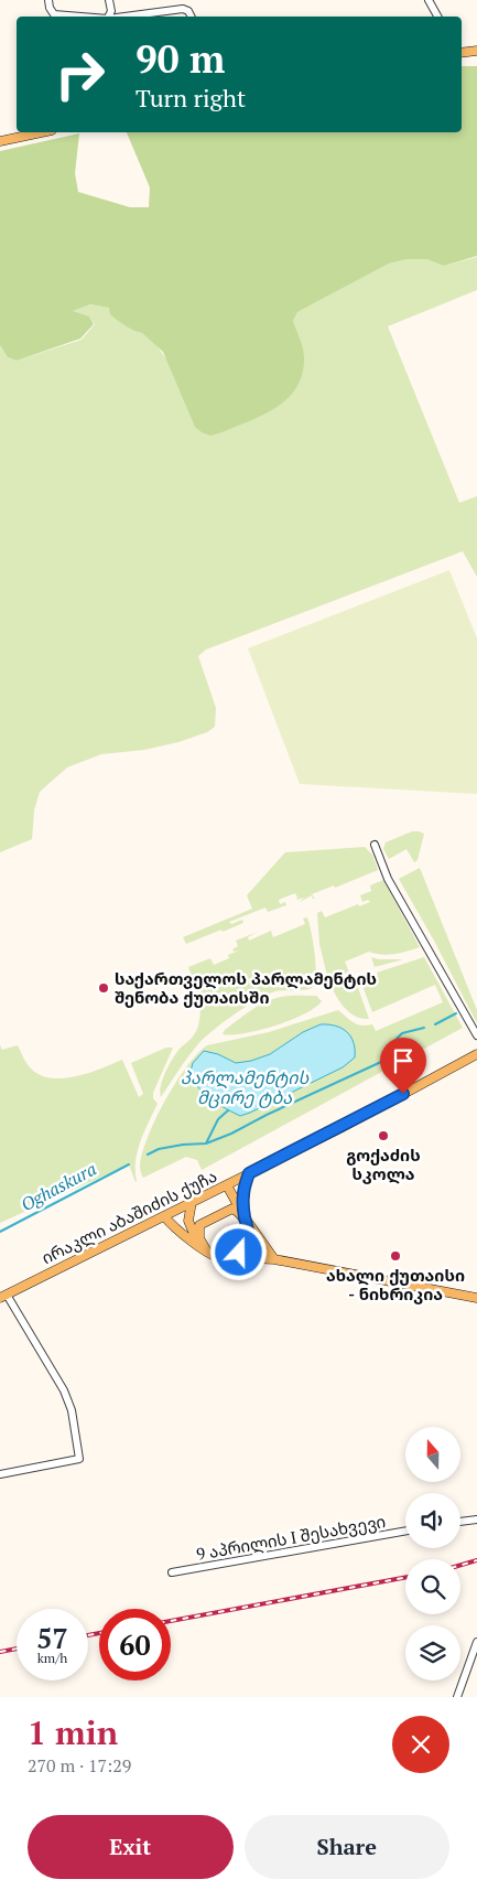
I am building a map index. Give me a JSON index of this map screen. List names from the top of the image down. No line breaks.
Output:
{"streets":{"main road":["ირაკლი აბაშიძის ქუჩა"],"street":["9 აპრილის I შესახვევი"]},"water":["პარლამენტის მცირე ტბა","Oghaskura"],"places":["საქართველოს პარლამენტის შენობა ქუთაისში","გოქაძის სკოლა","ახალი ქუთაისი - ნიხრიკია"],"north":"top","page":{"turn":["90 m","Turn right"],"speed":"57 km/h","limit":"60","heading":["1 min","270 m · 17:29"],"buttons":["Exit","Share"]}}
